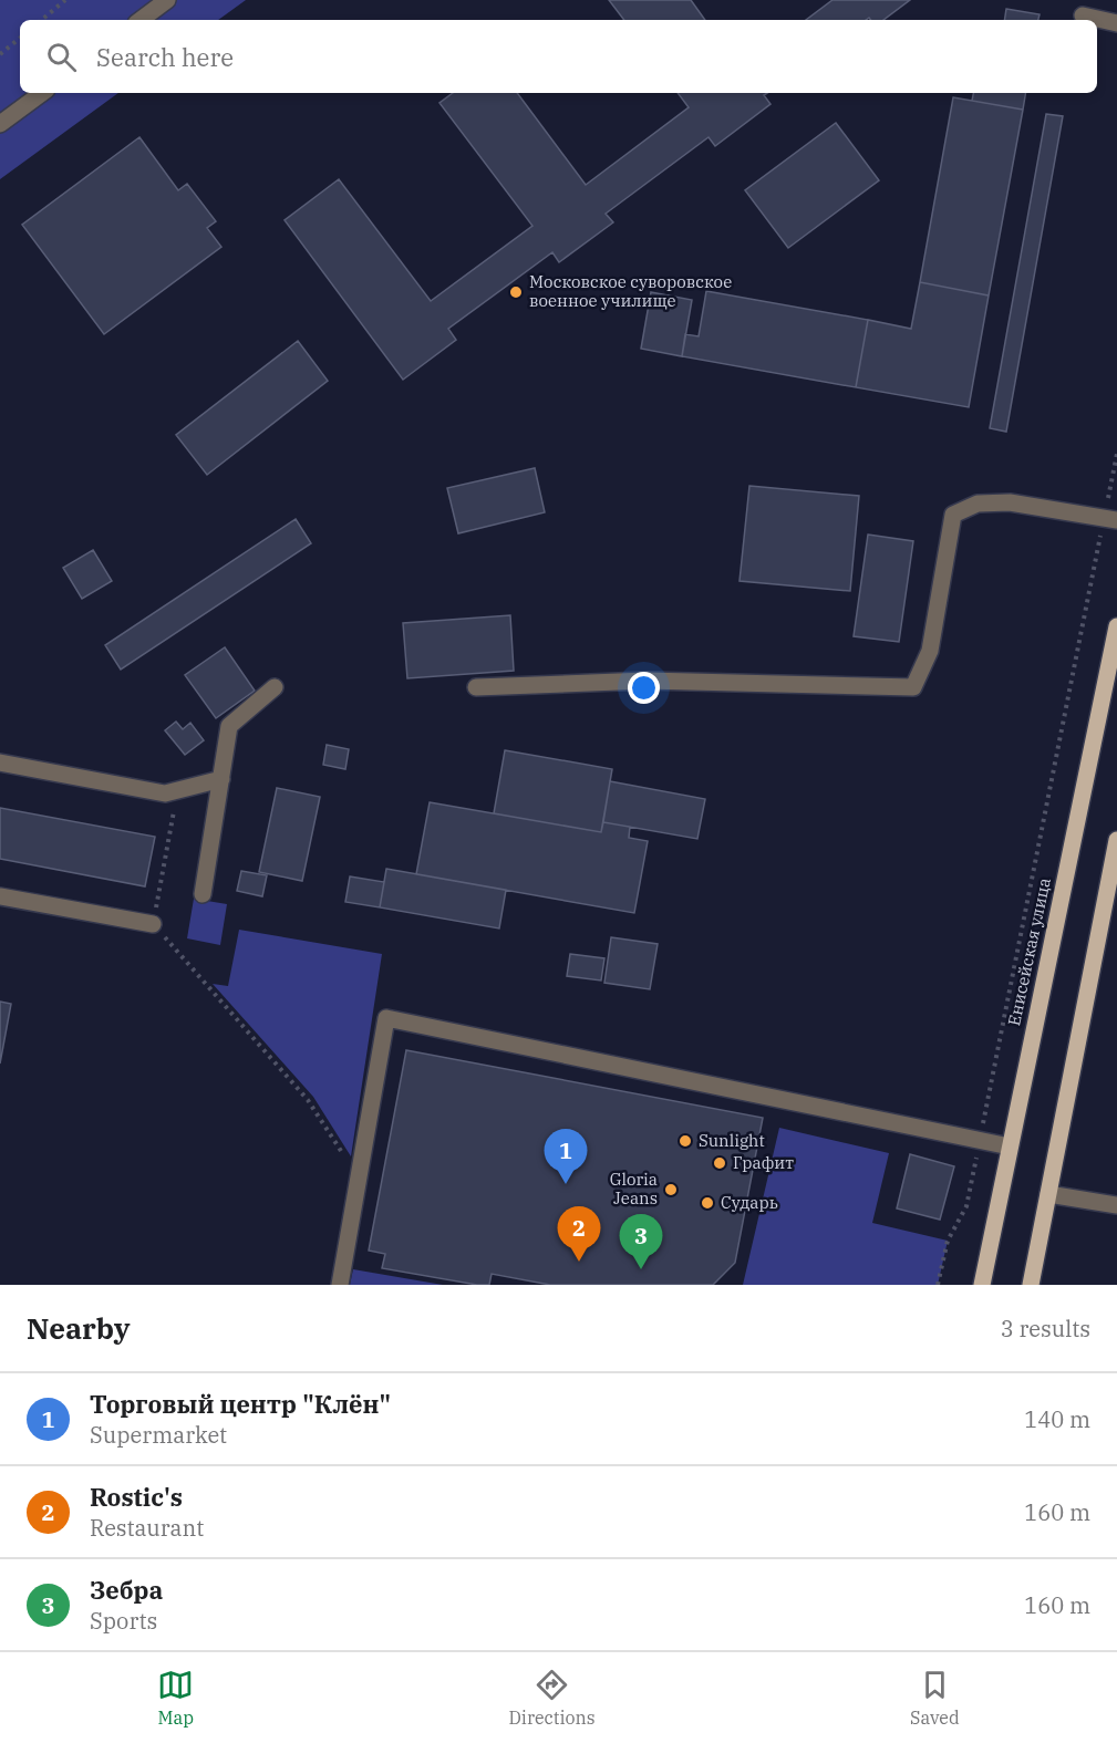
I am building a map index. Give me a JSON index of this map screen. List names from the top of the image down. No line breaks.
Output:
{"streets":{"main road":["Енисейская улица"]},"places":["Московское суворовское военное училище","Sunlight","Графит","Gloria Jeans","Сударь"],"page":{"search":"Search here","pins":["1","2","3"],"heading":["Nearby","3 results"],"list":[{"mark":"1","name":"Торговый центр \"Клён\"","note":"Supermarket","value":"140 m"},{"mark":"2","name":"Rostic's","note":"Restaurant","value":"160 m"},{"mark":"3","name":"Зебра","note":"Sports","value":"160 m"}],"nav":["Map","Directions","Saved"]}}
